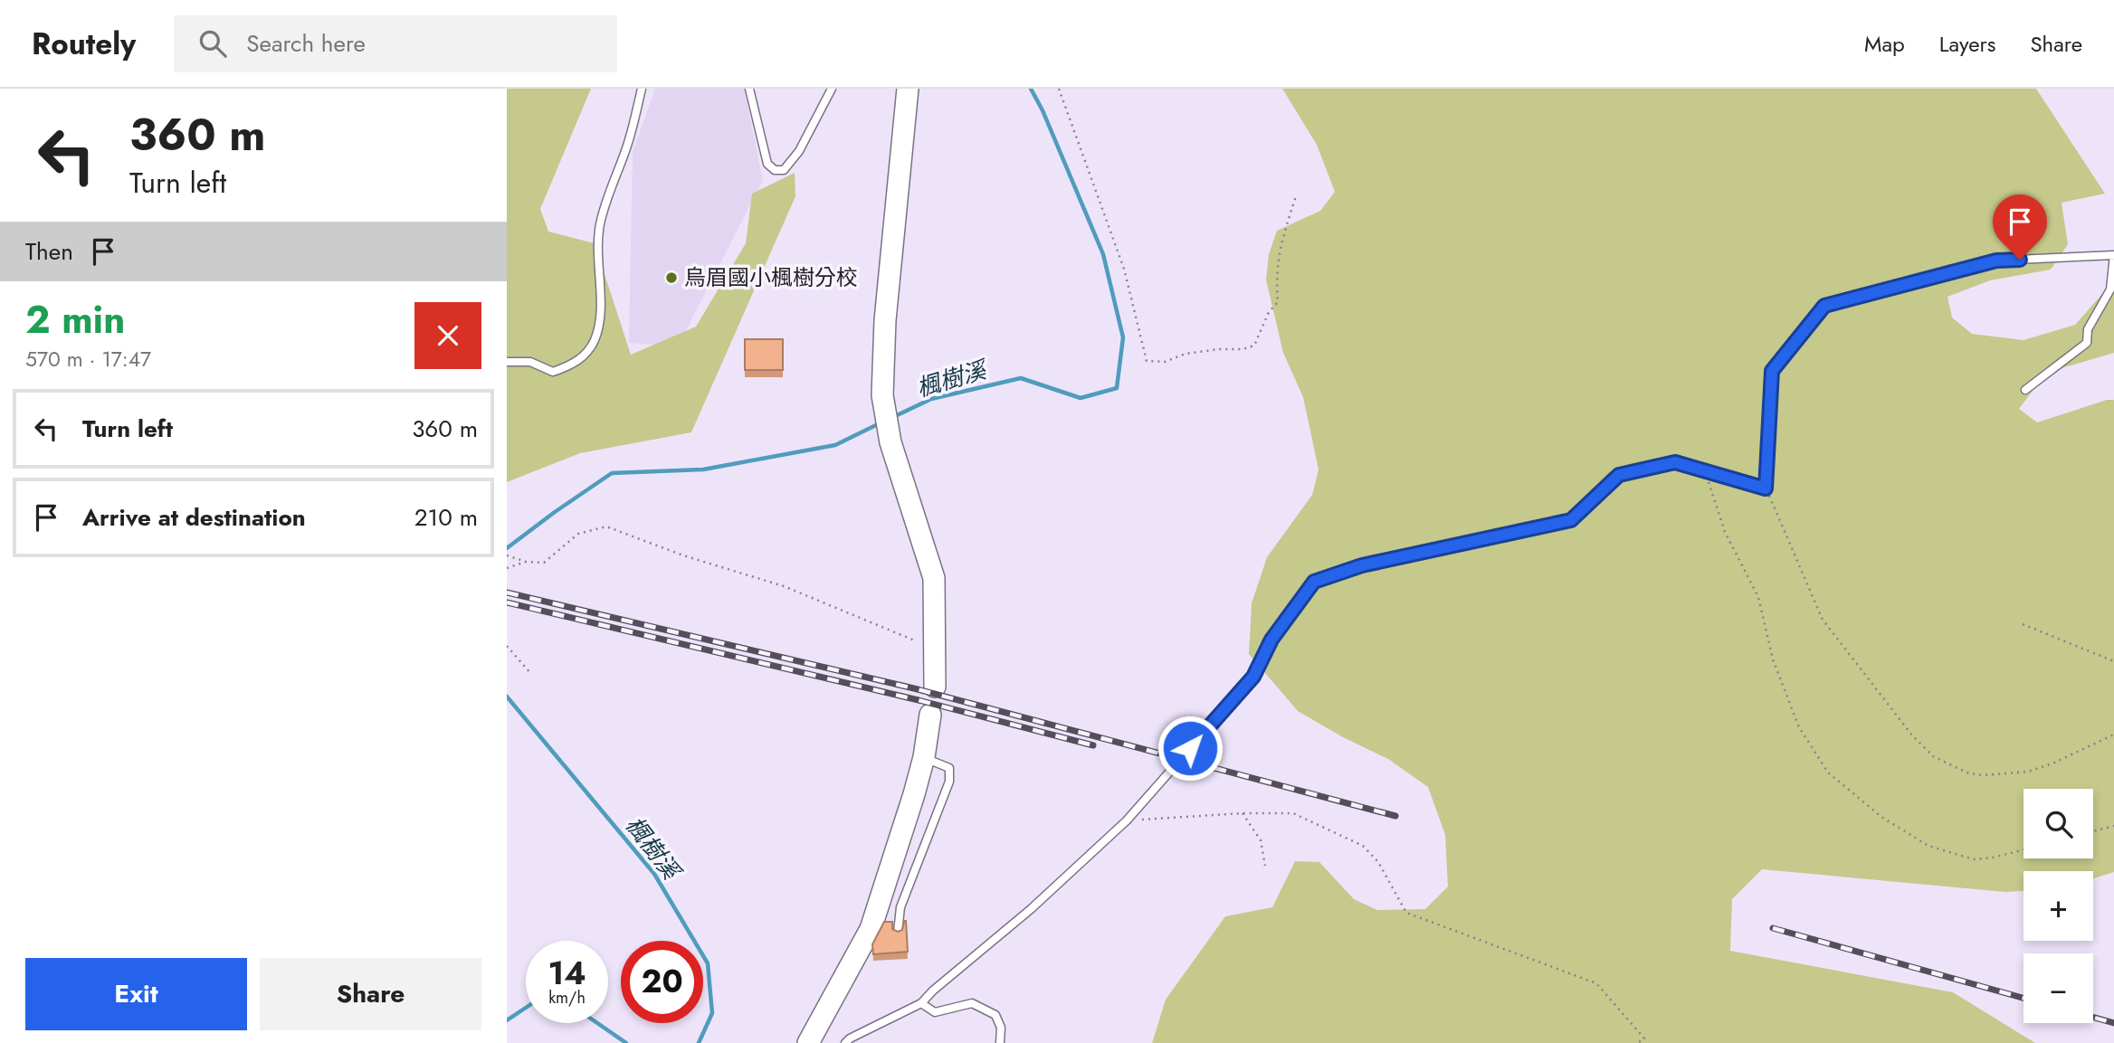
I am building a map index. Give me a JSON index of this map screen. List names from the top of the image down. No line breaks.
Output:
{"water":["楓樹溪"],"places":["烏眉國小楓樹分校"],"page":{"header":"Routely","search":"Search here","nav":["Map","Layers","Share"],"turn":["360 m","Turn left"],"then":"Then","heading":["2 min","570 m · 17:47"],"list":[{"name":"Turn left","value":"360 m"},{"name":"Arrive at destination","value":"210 m"}],"map_buttons":["+","−"],"speed":"14 km/h","limit":"20","buttons":["Exit","Share"]}}
